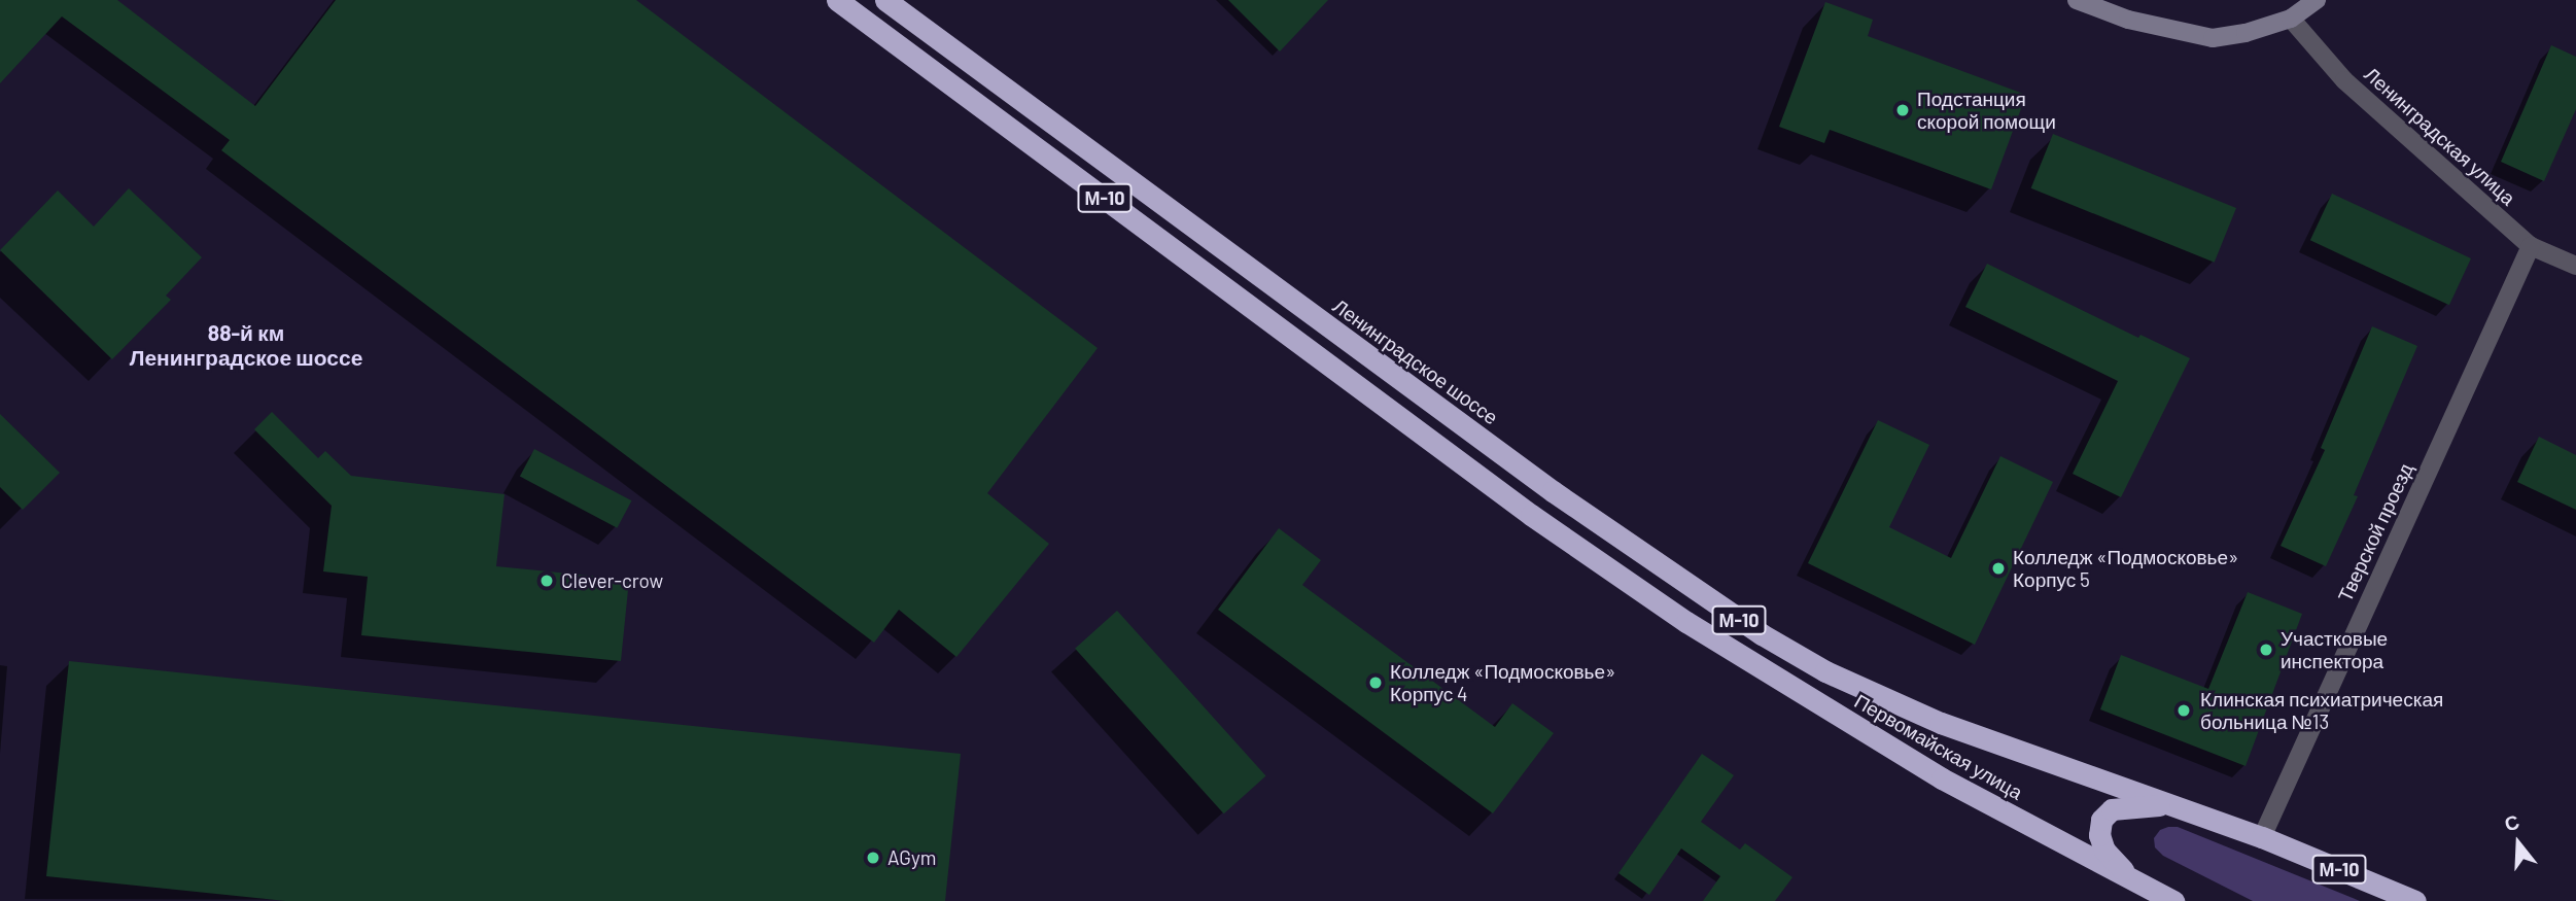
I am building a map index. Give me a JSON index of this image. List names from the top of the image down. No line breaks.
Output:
{"streets":{"highway":["М-10","Ленинградское шоссе","Первомайская улица"],"street":["Ленинградская улица","Тверской проезд"]},"crossings":[["Ленинградская улица","Тверской проезд"],["Ленинградское шоссе","Первомайская улица"],["Тверской проезд","Первомайская улица"]],"districts":["88-й км Ленинградское шоссе"],"places":["Подстанция скорой помощи","Колледж «Подмосковье» Корпус 5","Clever-crow","Участковые инспектора","Колледж «Подмосковье» Корпус 4","Клинская психиатрическая больница №13","AGym"],"north":"top"}
